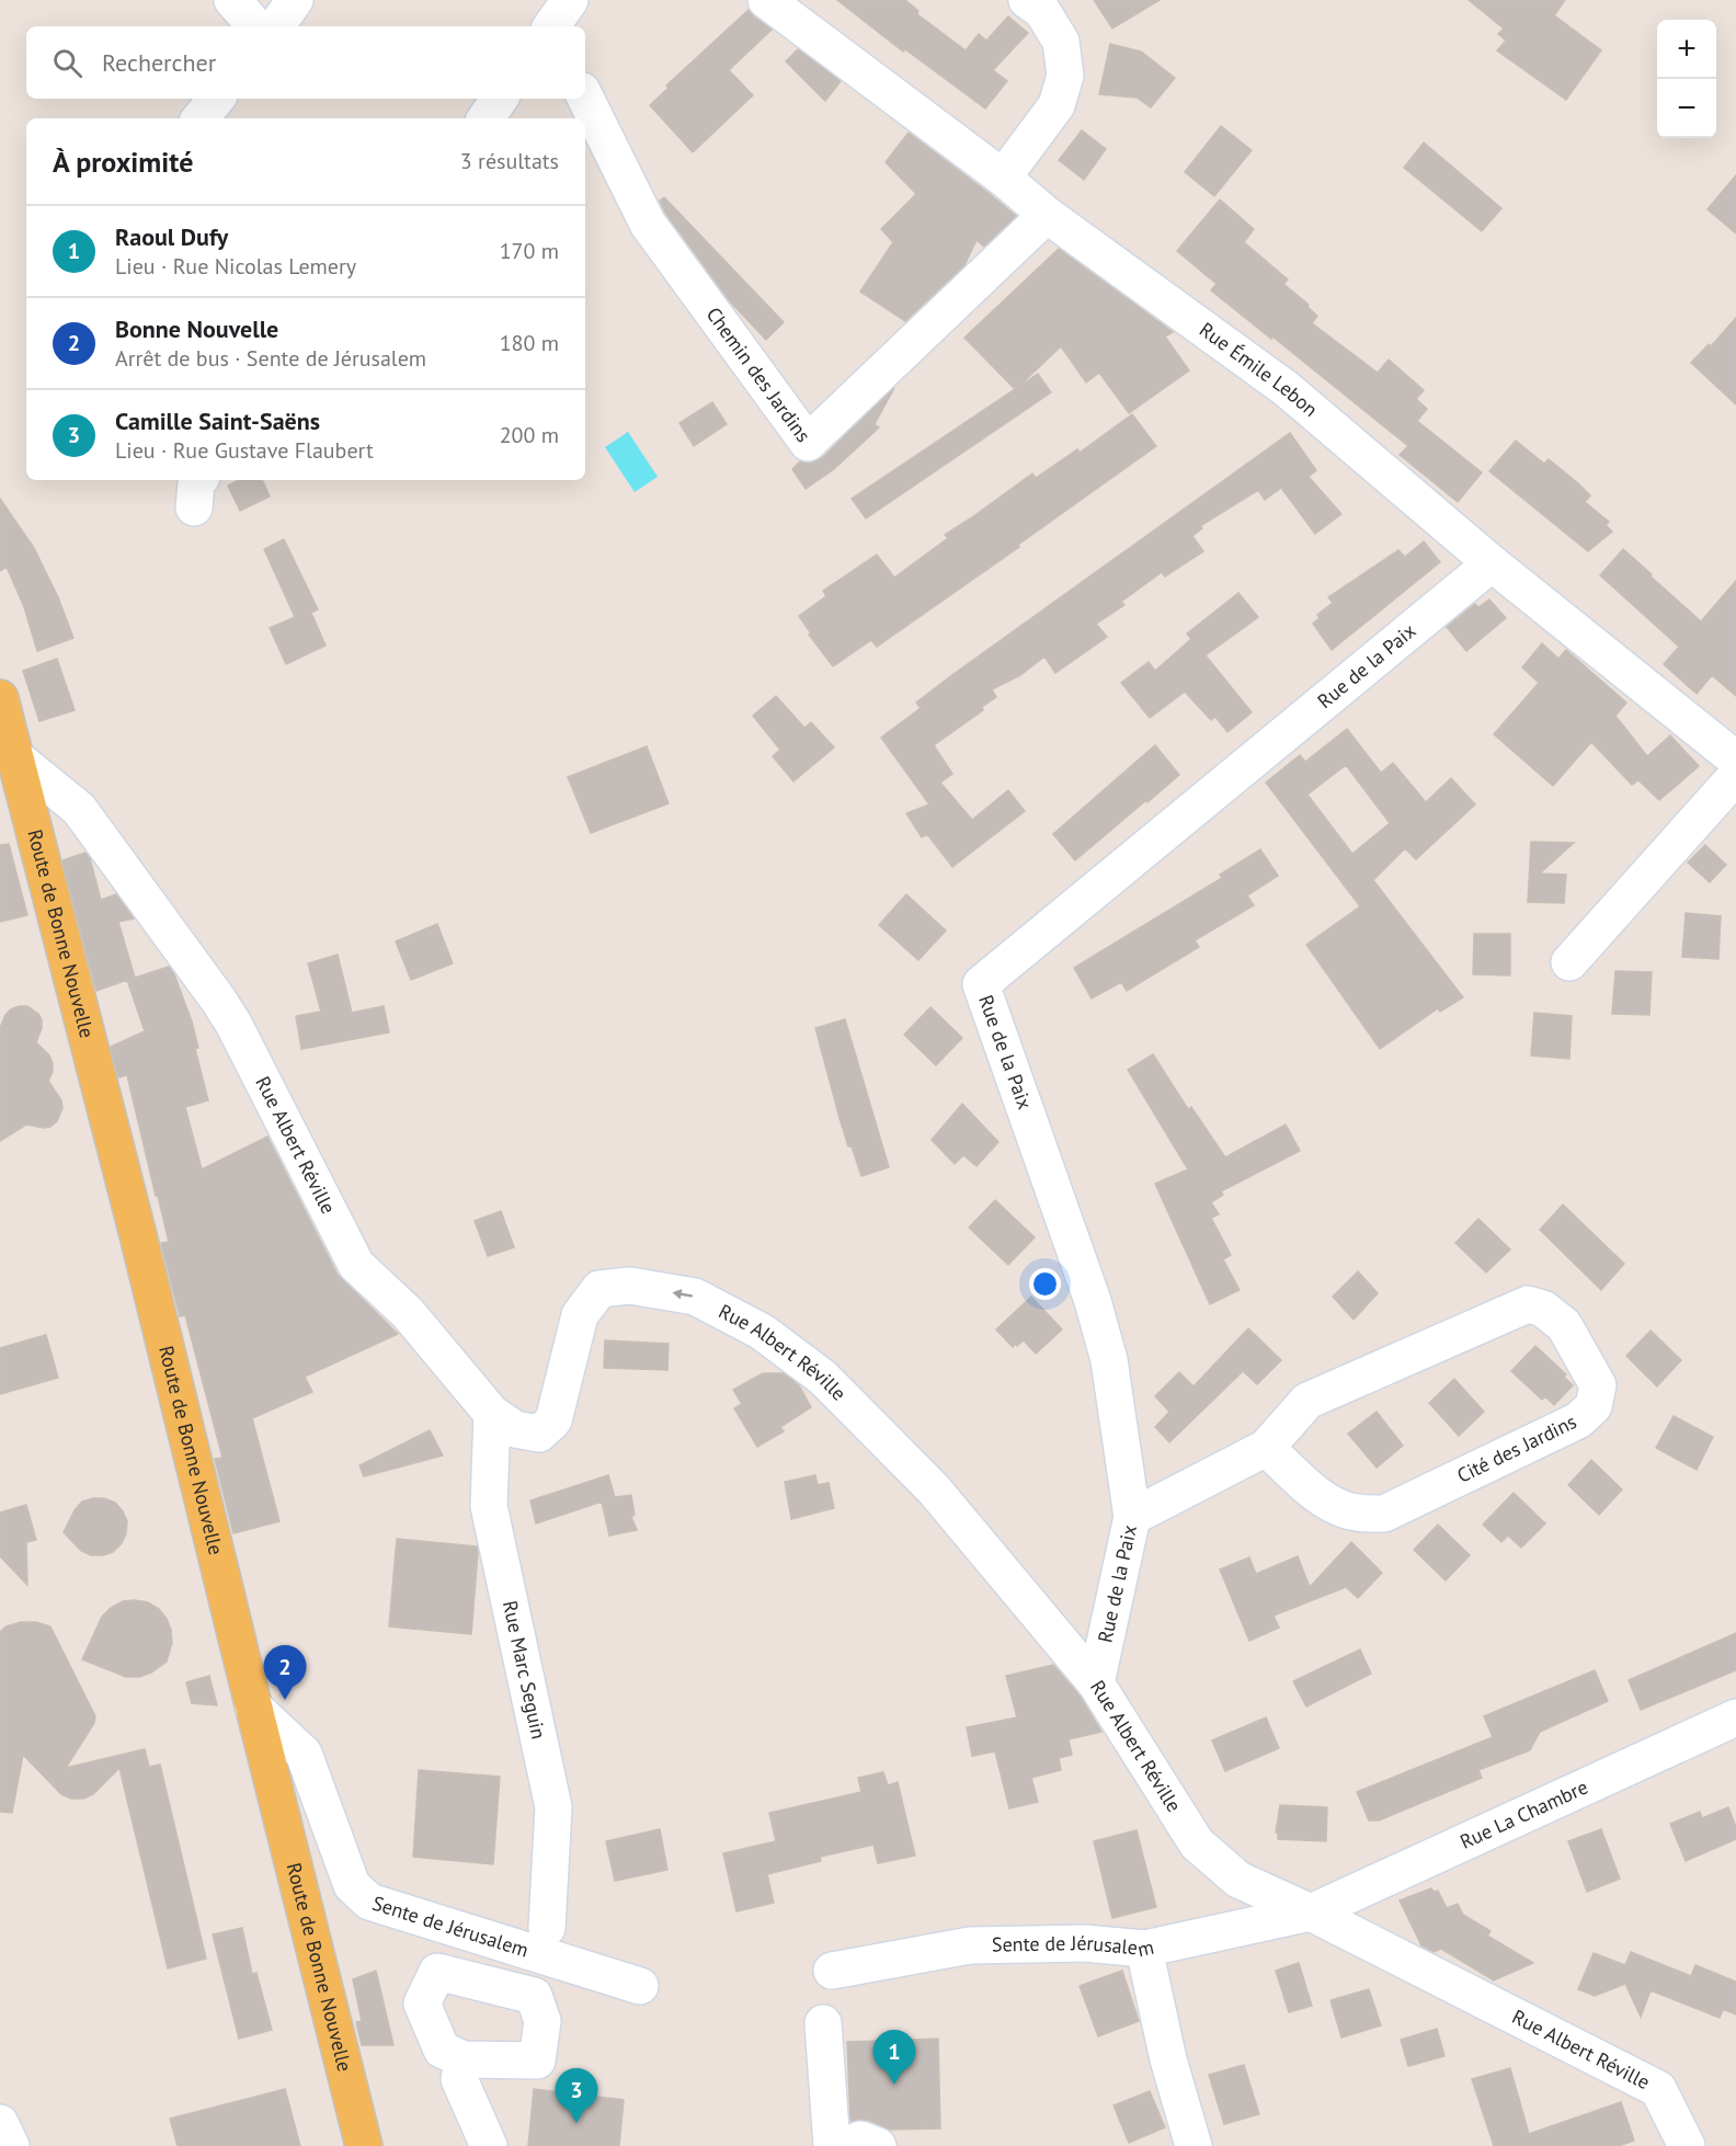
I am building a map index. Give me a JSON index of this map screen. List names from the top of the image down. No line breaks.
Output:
{"streets":{"main road":["Route de Bonne Nouvelle"],"street":["Chemin des Jardins","Rue Émile Lebon","Rue de la Paix","Rue Albert Réville","Cité des Jardins","Rue Marc Seguin","Rue La Chambre","Sente de Jérusalem"]},"crossings":[["Chemin des Jardins","Rue Émile Lebon"],["Rue Émile Lebon","Rue de la Paix"],["Rue de la Paix","Rue Albert Réville"],["Rue de la Paix","Cité des Jardins"],["Route de Bonne Nouvelle","Rue Albert Réville"],["Route de Bonne Nouvelle","Sente de Jérusalem"],["Rue Albert Réville","Rue Marc Seguin"],["Rue Albert Réville","Rue La Chambre"],["Rue Albert Réville","Sente de Jérusalem"],["Rue La Chambre","Sente de Jérusalem"]],"page":{"map_buttons":["+","−"],"search":"Rechercher","heading":["À proximité","3 résultats"],"list":[{"mark":"1","name":"Raoul Dufy","note":"Lieu · Rue Nicolas Lemery","value":"170 m"},{"mark":"2","name":"Bonne Nouvelle","note":"Arrêt de bus · Sente de Jérusalem","value":"180 m"},{"mark":"3","name":"Camille Saint-Saëns","note":"Lieu · Rue Gustave Flaubert","value":"200 m"}],"pins":["2","1","3"]}}
